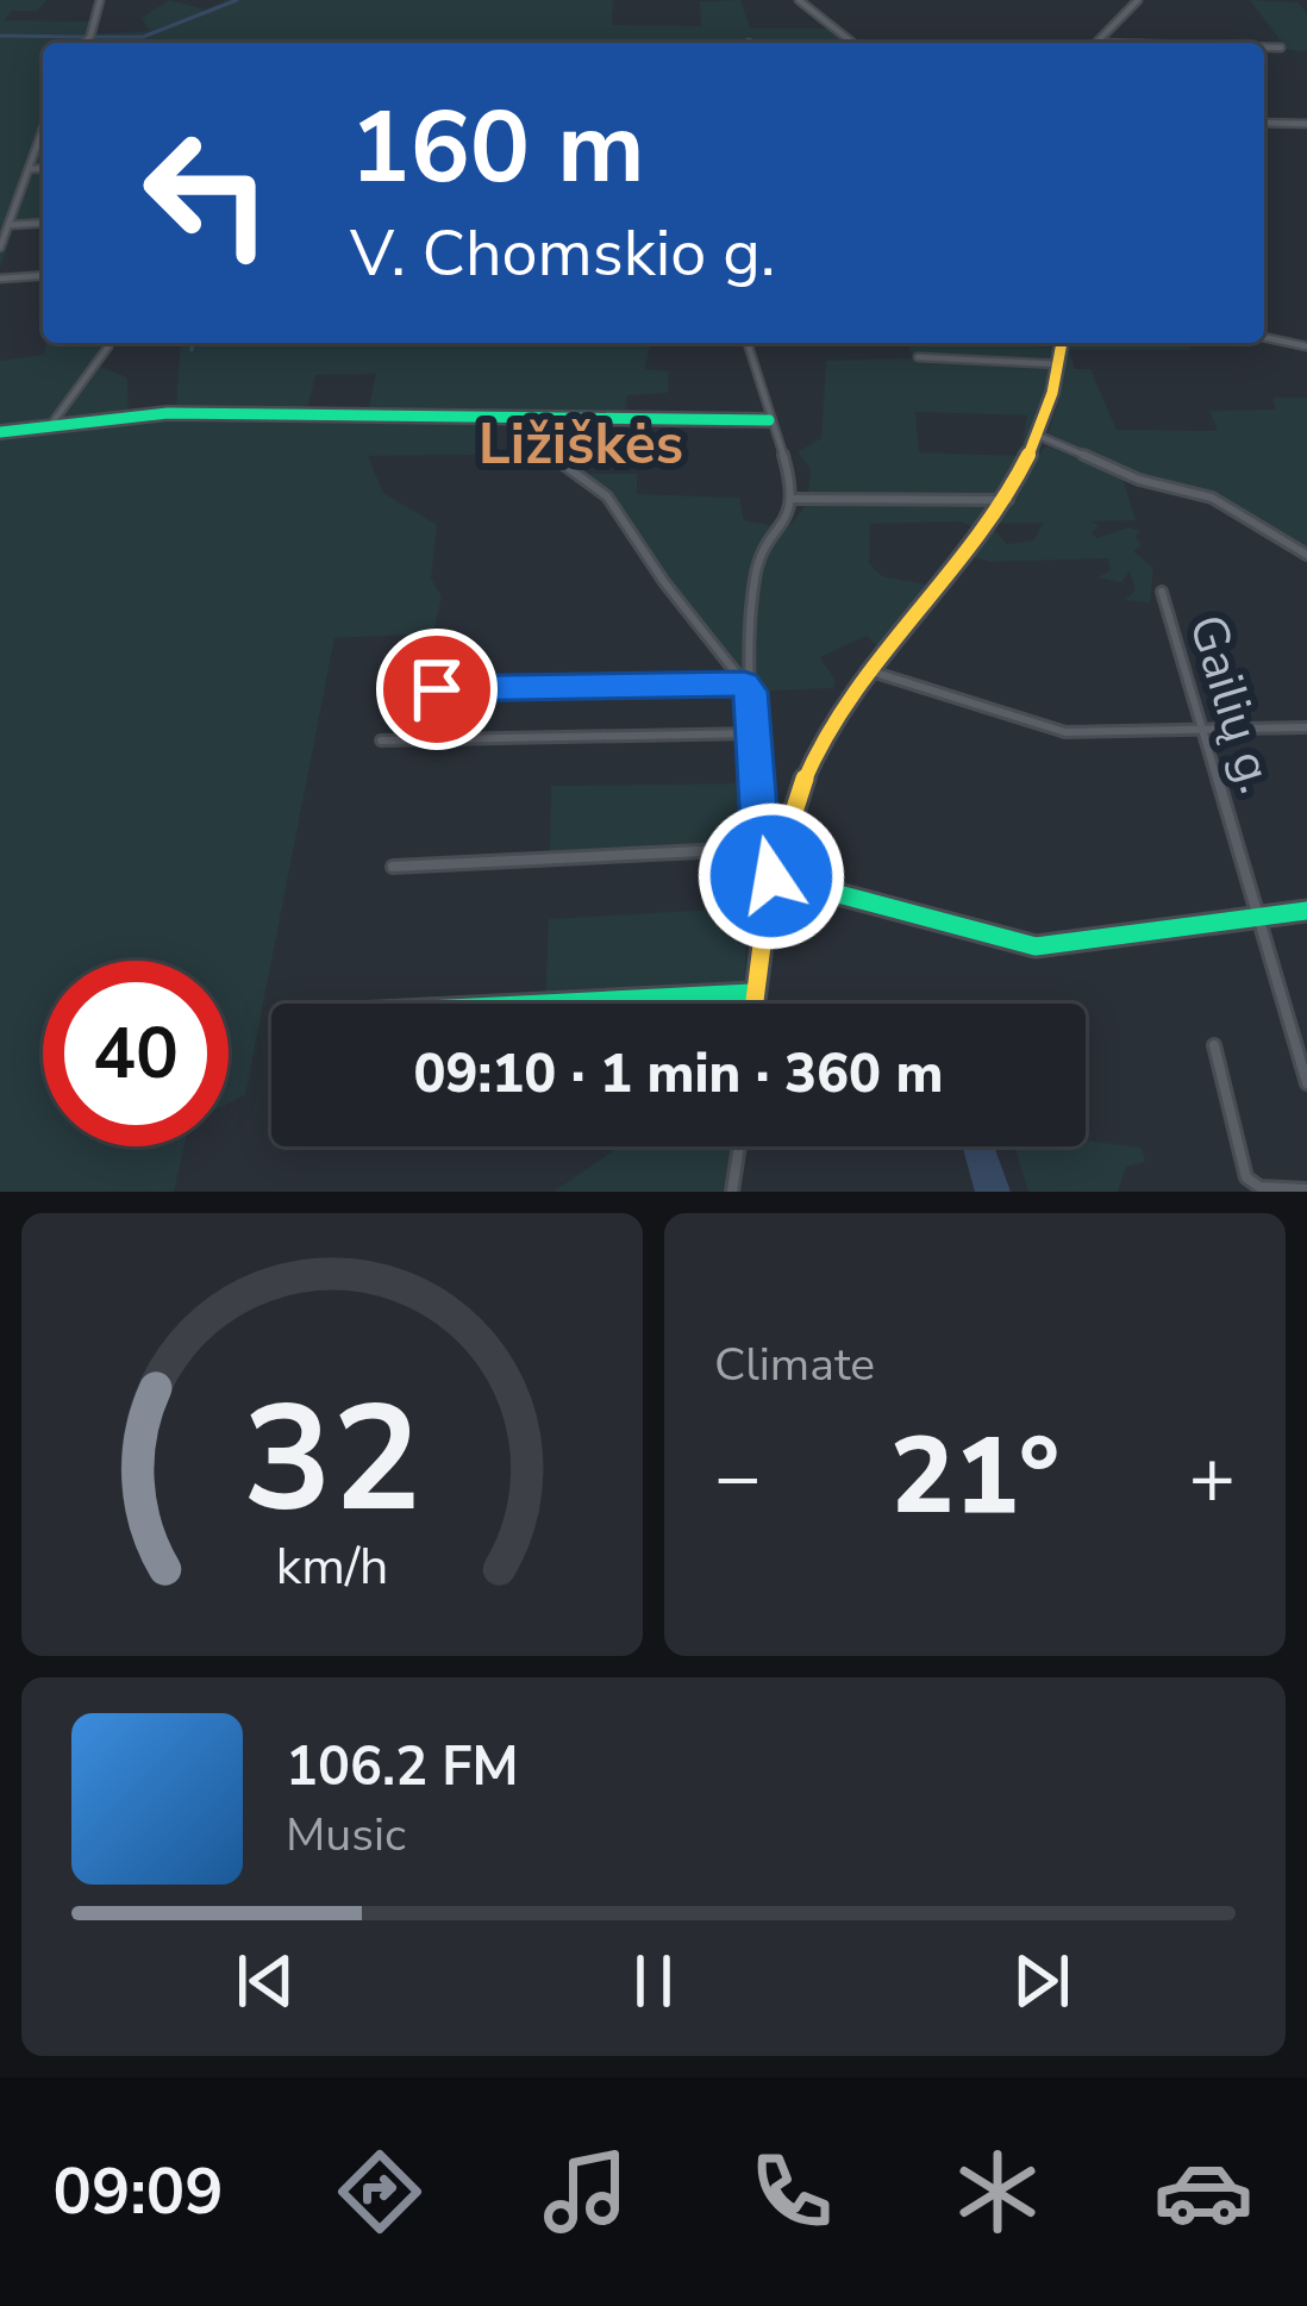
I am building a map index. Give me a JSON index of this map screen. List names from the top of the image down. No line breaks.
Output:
{"streets":{"street":["Gailių g."]},"districts":["Ližiškės"],"page":{"turn":["160 m","V. Chomskio g."],"limit":"40","trip":"09:10 · 1 min · 360 m","tile":"Climate","heat":["−","21°","+"],"song":["106.2 FM","Music"],"tabs":"09:09","gauge":["32","km/h"]}}
